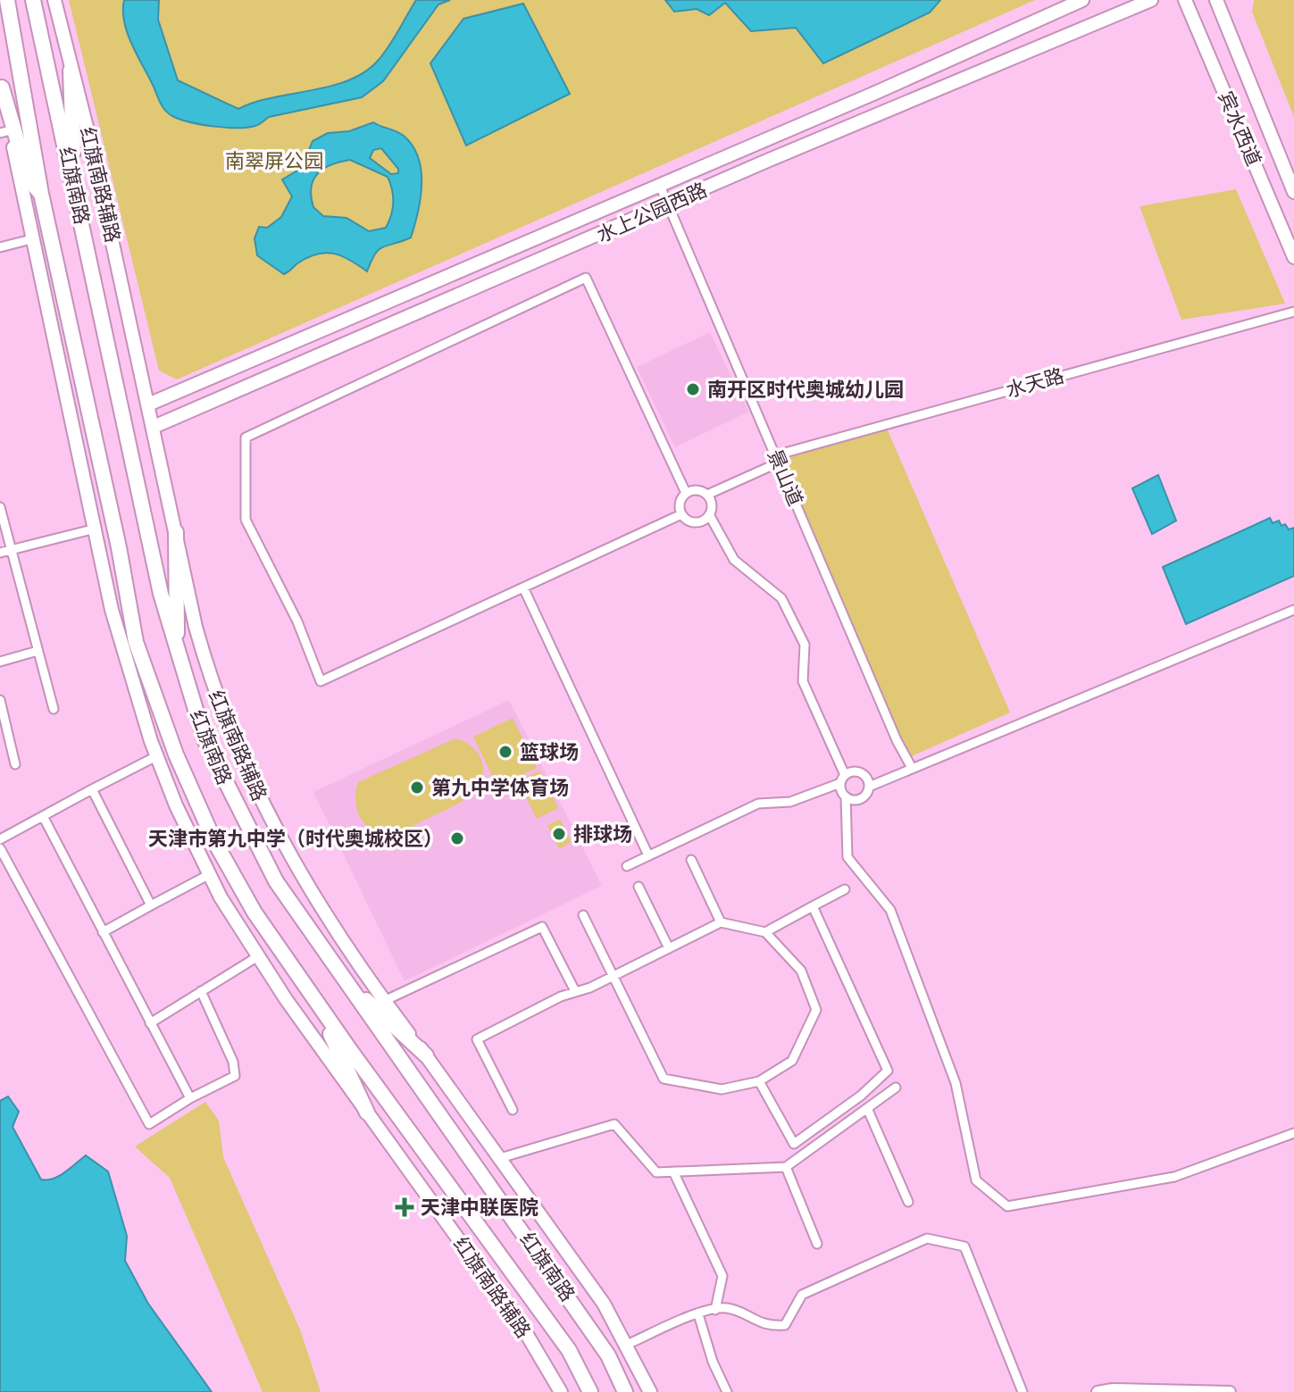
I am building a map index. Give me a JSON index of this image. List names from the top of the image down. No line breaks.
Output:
{"streets":{"highway":["红旗南路"],"main road":["宾水西道","红旗南路辅路","水上公园西路"],"street":["水天路","景山道"]},"crossings":[["红旗南路辅路","水上公园西路"],["水上公园西路","景山道"],["水天路","景山道"]],"parks":["南翠屏公园"],"places":{"other":["南开区时代奥城幼儿园","篮球场","第九中学体育场","排球场","天津市第九中学（时代奥城校区）"],"health":["天津中联医院"]}}
